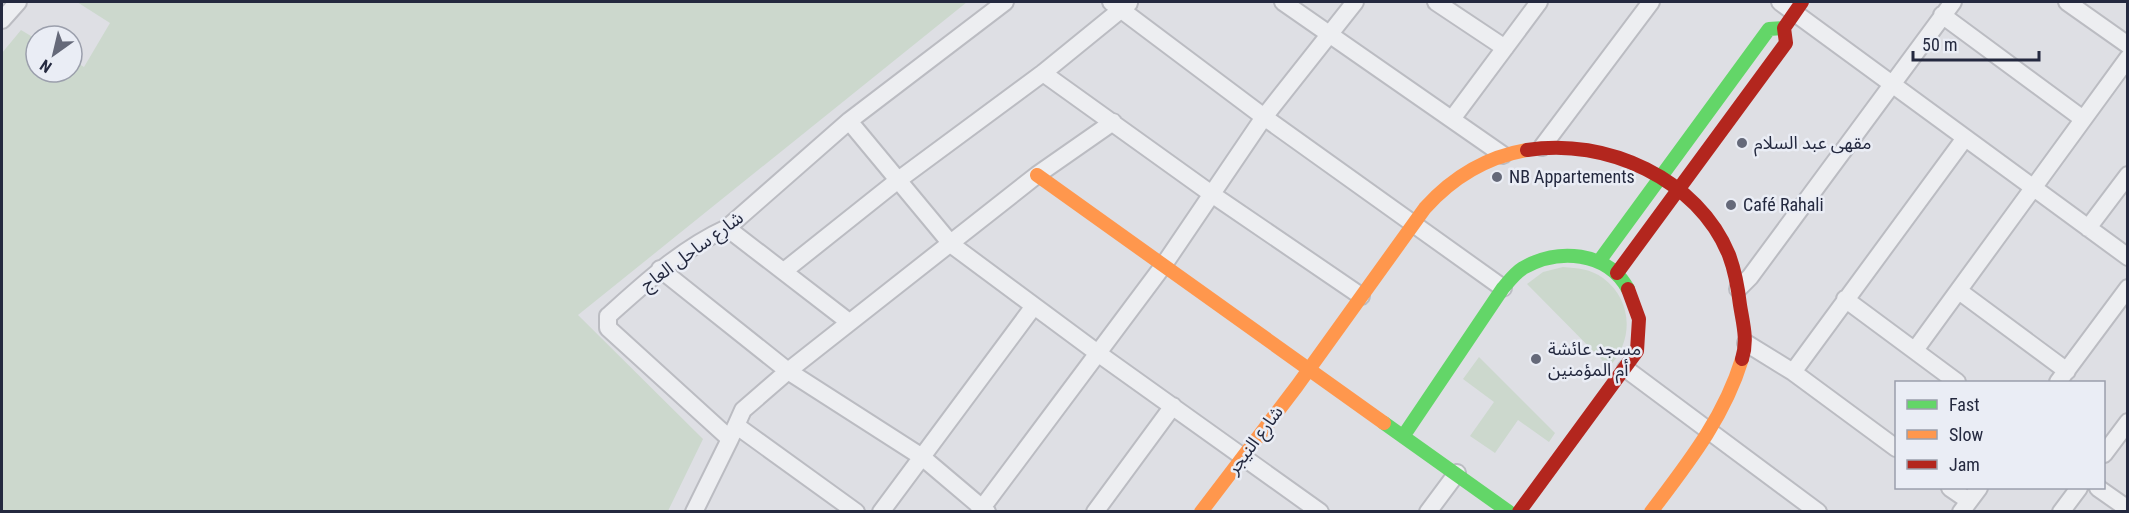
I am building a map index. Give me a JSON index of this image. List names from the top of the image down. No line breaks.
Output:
{"streets":{"street":["شارع ساحل العاج","شارع النيجر"]},"places":["مقهى عبد السلام","NB Appartements","Café Rahali","مسجد عائشة أم المؤمنين"],"legend":["Fast","Slow","Jam"],"scale_bar":"50 m","north":"bottom left"}
